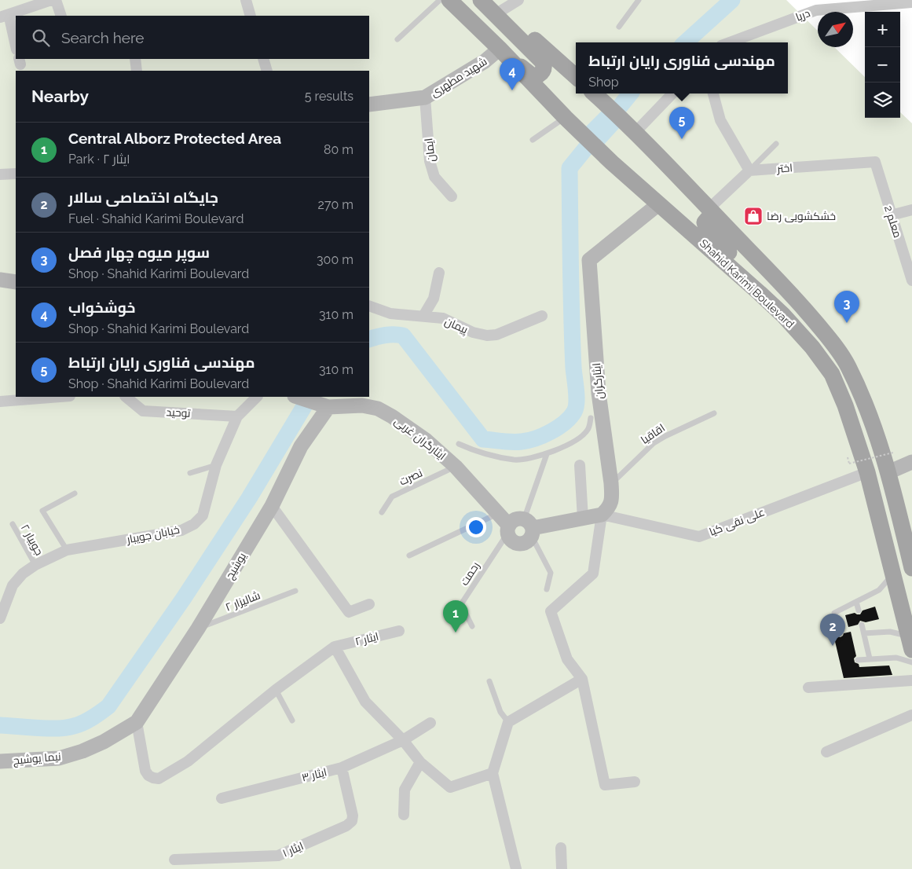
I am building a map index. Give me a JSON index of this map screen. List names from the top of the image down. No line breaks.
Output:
{"streets":{"main road":["Shahid Karimi Boulevard"],"street":["دریا","شهید مطهری","ایمان","اختر","معلم 2","پیمان","ایثارگران","توحید","ایثارگران غربی","علی نقی کیا","خیابان جویبار","یوشیج","ایثار ۲","نیما یوشیج","ایثار ۳","ایثار ۱"],"lane":["اقاقیا","نصرت","جویبار ۲","رحمت","شالیزار ۲"]},"crossings":[["شهید مطهری","ایمان"],["شهید مطهری","Shahid Karimi Boulevard"],["اختر","معلم 2"],["Shahid Karimi Boulevard","ایثارگران"],["Shahid Karimi Boulevard","علی نقی کیا"],["ایثارگران","اقاقیا"],["ایثارگران","علی نقی کیا"],["توحید","خیابان جویبار"],["ایثارگران غربی","نصرت"],["ایثارگران غربی","یوشیج"],["ایثارگران غربی","رحمت"],["خیابان جویبار","جویبار ۲"],["یوشیج","شالیزار ۲"],["یوشیج","نیما یوشیج"],["ایثار ۳","ایثار ۱"]],"places":{"shop":["خشکشویی رضا"]},"north":"top right","page":{"map_buttons":["+","−"],"search":"Search here","popup":["مهندسی فناوری رایان ارتباط","Shop"],"pins":["4","5","3","1","2"],"heading":["Nearby","5 results"],"list":[{"mark":"1","name":"Central Alborz Protected Area","note":"Park · ایثار ۲","value":"80 m"},{"mark":"2","name":"جایگاه اختصاصی سالار","note":"Fuel · Shahid Karimi Boulevard","value":"270 m"},{"mark":"3","name":"سوپر ميوه چهار فصل","note":"Shop · Shahid Karimi Boulevard","value":"300 m"},{"mark":"4","name":"خوشخواب","note":"Shop · Shahid Karimi Boulevard","value":"310 m"},{"mark":"5","name":"مهندسی فناوری رایان ارتباط","note":"Shop · Shahid Karimi Boulevard","value":"310 m"}]}}
